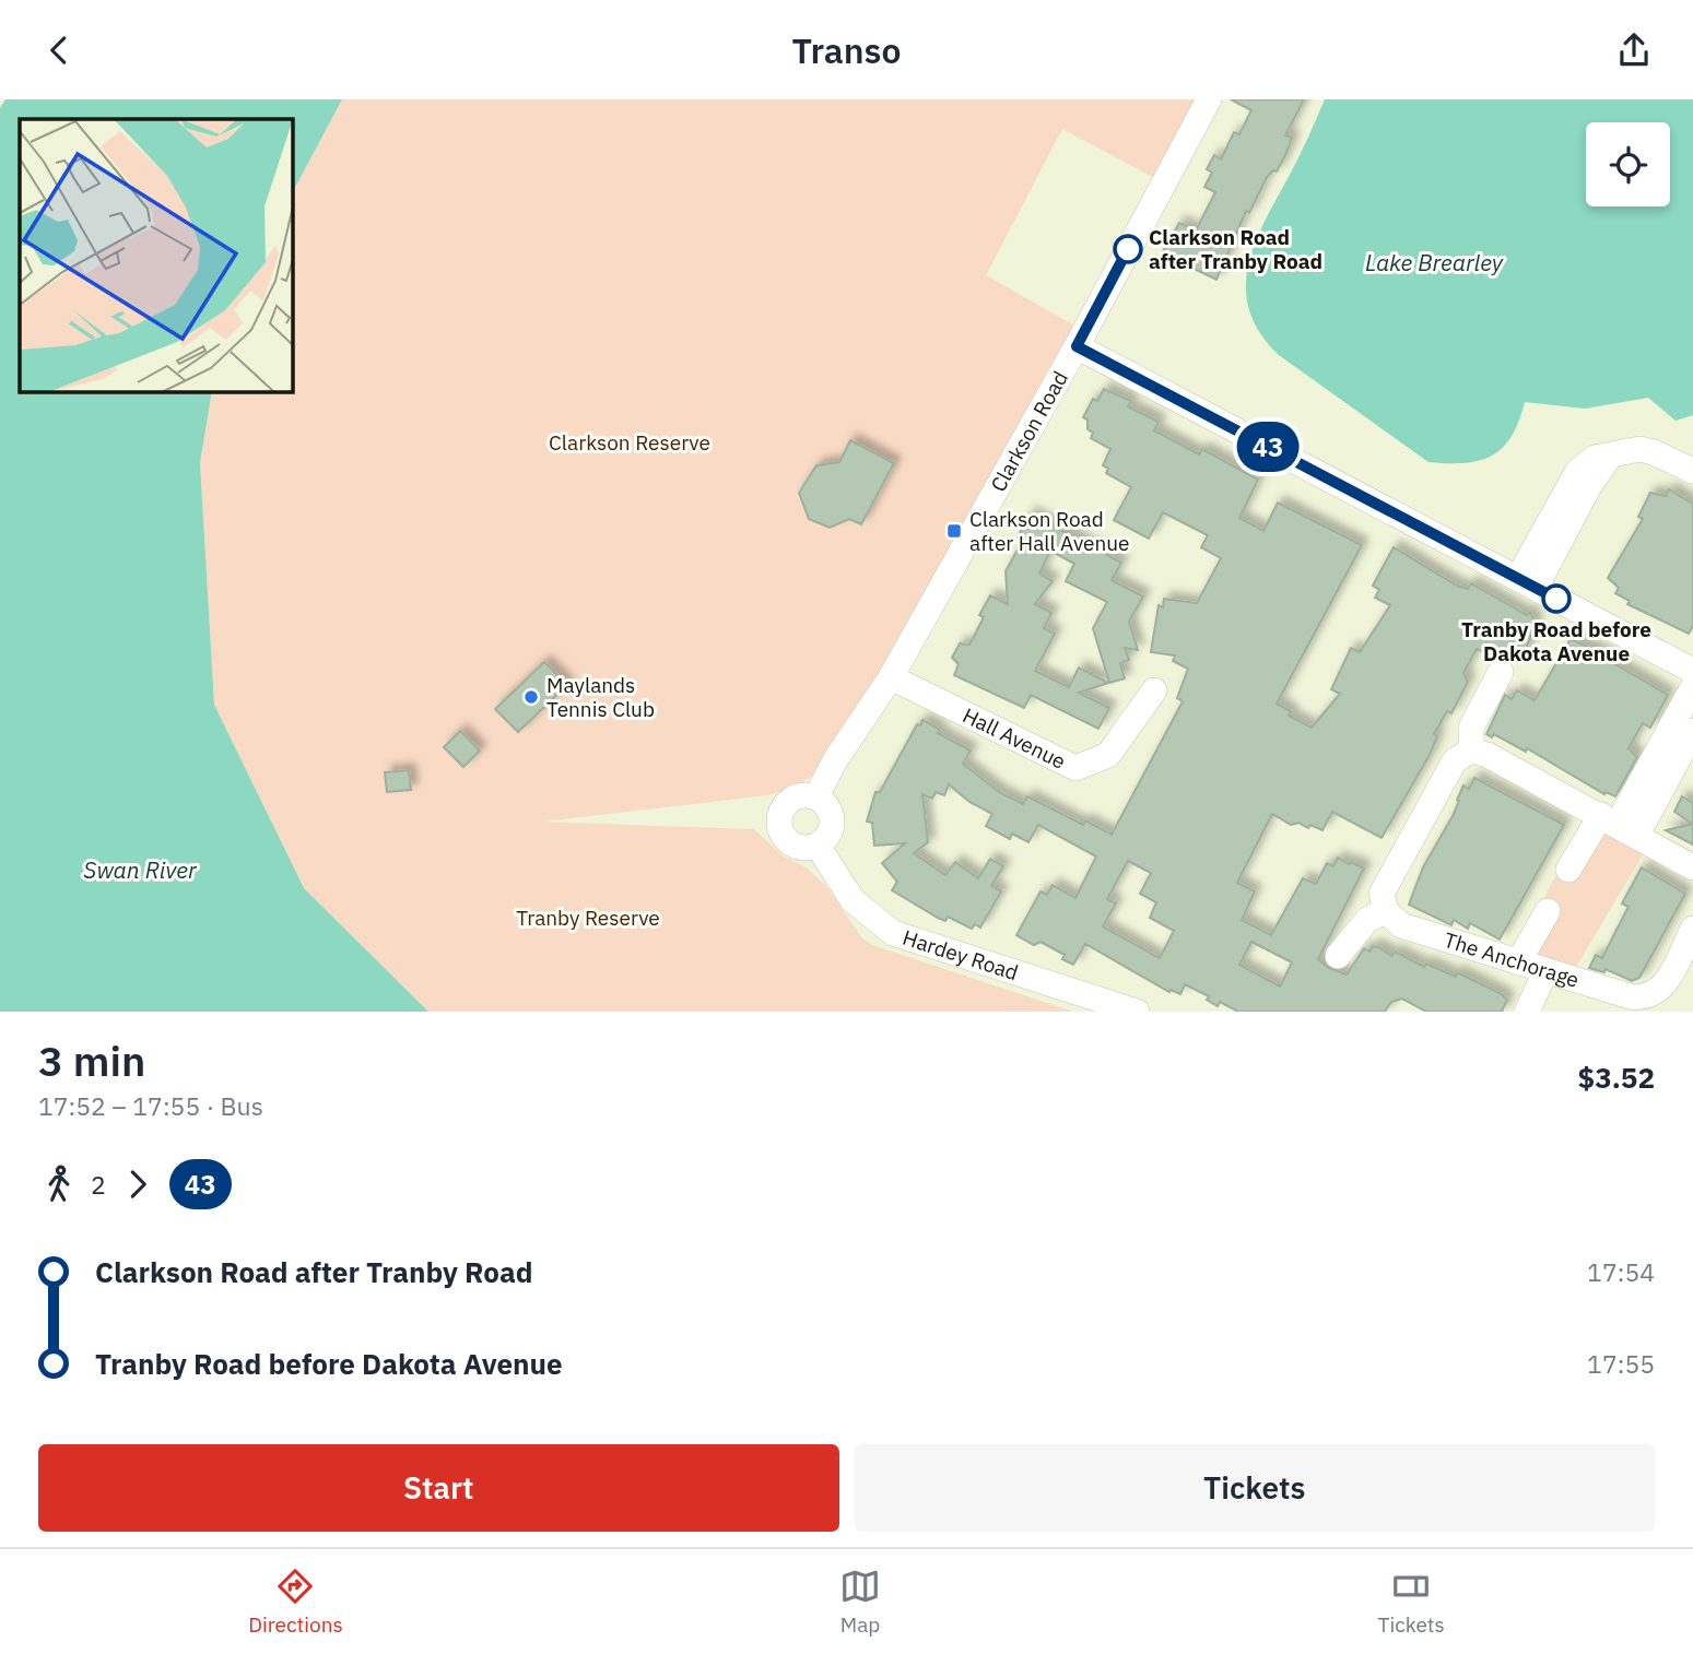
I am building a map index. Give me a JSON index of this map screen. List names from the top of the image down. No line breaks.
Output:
{"streets":{"street":["Clarkson Road","Hall Avenue","Hardey Road","The Anchorage"]},"crossings":[["Clarkson Road","Hall Avenue"],["Clarkson Road","Hardey Road"]],"water":["Lake Brearley","Swan River"],"parks":["Clarkson Reserve","Tranby Reserve"],"places":{"other":["Clarkson Road after Tranby Road","Tranby Road before Dakota Avenue","Maylands Tennis Club"],"transit":["Clarkson Road after Hall Avenue"]},"lines":["bus line 43"],"page":{"header":"Transo","on_map":"43","heading":["3 min","17:52 – 17:55 · Bus","$3.52"],"legs":["2","43"],"list":[{"name":"Clarkson Road after Tranby Road","value":"17:54"},{"name":"Tranby Road before Dakota Avenue","value":"17:55"}],"buttons":["Start","Tickets"],"tabs":["Directions","Map","Tickets"]}}
